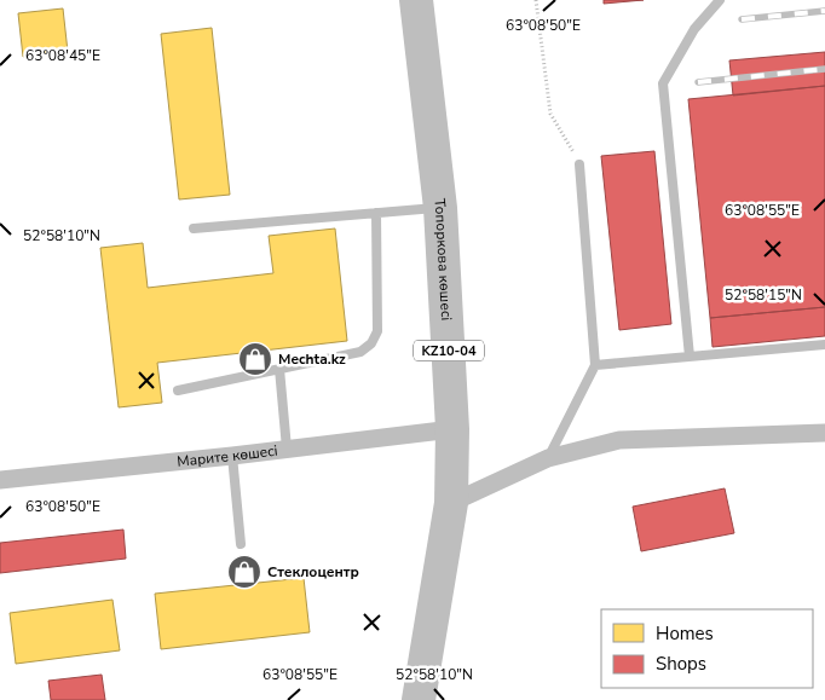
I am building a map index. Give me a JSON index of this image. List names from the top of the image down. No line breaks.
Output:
{"streets":{"highway":["Топоркова көшесі","KZ10-04"],"street":["Марите көшесі"]},"crossings":[["Топоркова көшесі","Марите көшесі"]],"places":{"shop":["Mechta.kz","Стеклоцентр"]},"legend":["Homes","Shops"],"coordinates":["63°08'50\"E","63°08'45\"E","63°08'55\"E","52°58'10\"N","52°58'15\"N"]}
